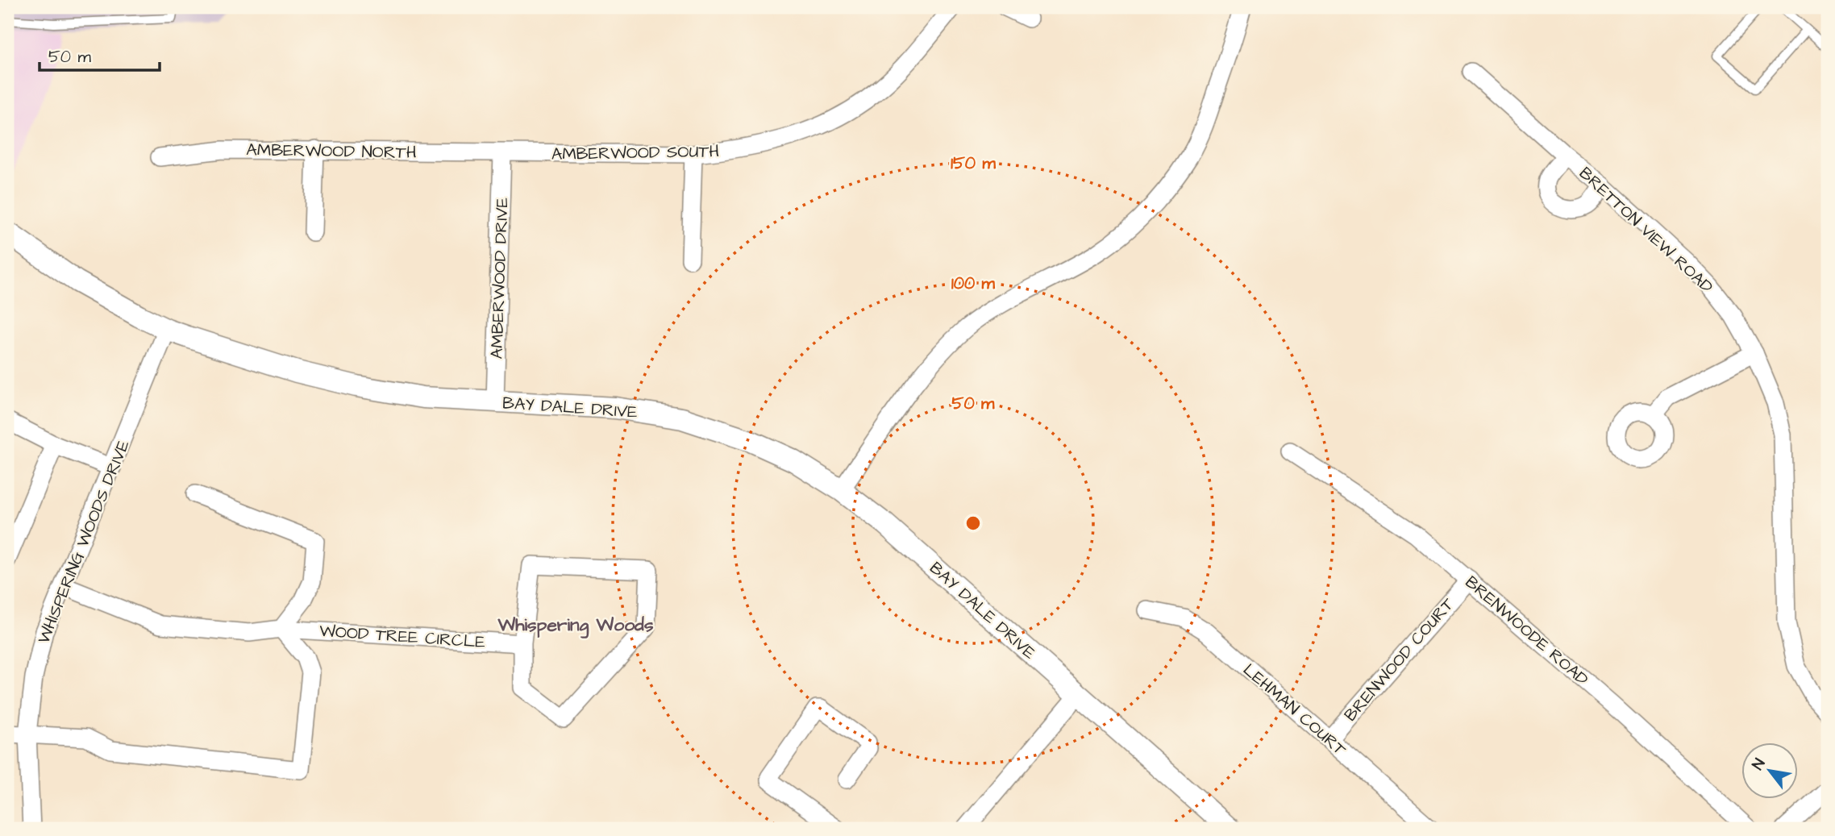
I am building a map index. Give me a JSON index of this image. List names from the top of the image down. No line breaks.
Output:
{"streets":{"street":["AMBERWOOD NORTH","AMBERWOOD SOUTH","BRETTON VIEW ROAD","AMBERWOOD DRIVE","BAY DALE DRIVE","WHISPERING WOODS DRIVE","BRENWOODE ROAD","WOOD TREE CIRCLE","BRENWOOD COURT","LEHMAN COURT"]},"crossings":[["AMBERWOOD NORTH","AMBERWOOD SOUTH"],["AMBERWOOD NORTH","AMBERWOOD DRIVE"],["AMBERWOOD SOUTH","AMBERWOOD DRIVE"],["AMBERWOOD DRIVE","BAY DALE DRIVE"],["BAY DALE DRIVE","WHISPERING WOODS DRIVE"],["WHISPERING WOODS DRIVE","WOOD TREE CIRCLE"],["BRENWOODE ROAD","BRENWOOD COURT"],["BRENWOOD COURT","LEHMAN COURT"]],"districts":["Whispering Woods"],"scale_bar":"50 m","north":"top left","rings":["150 m","100 m","50 m"]}
